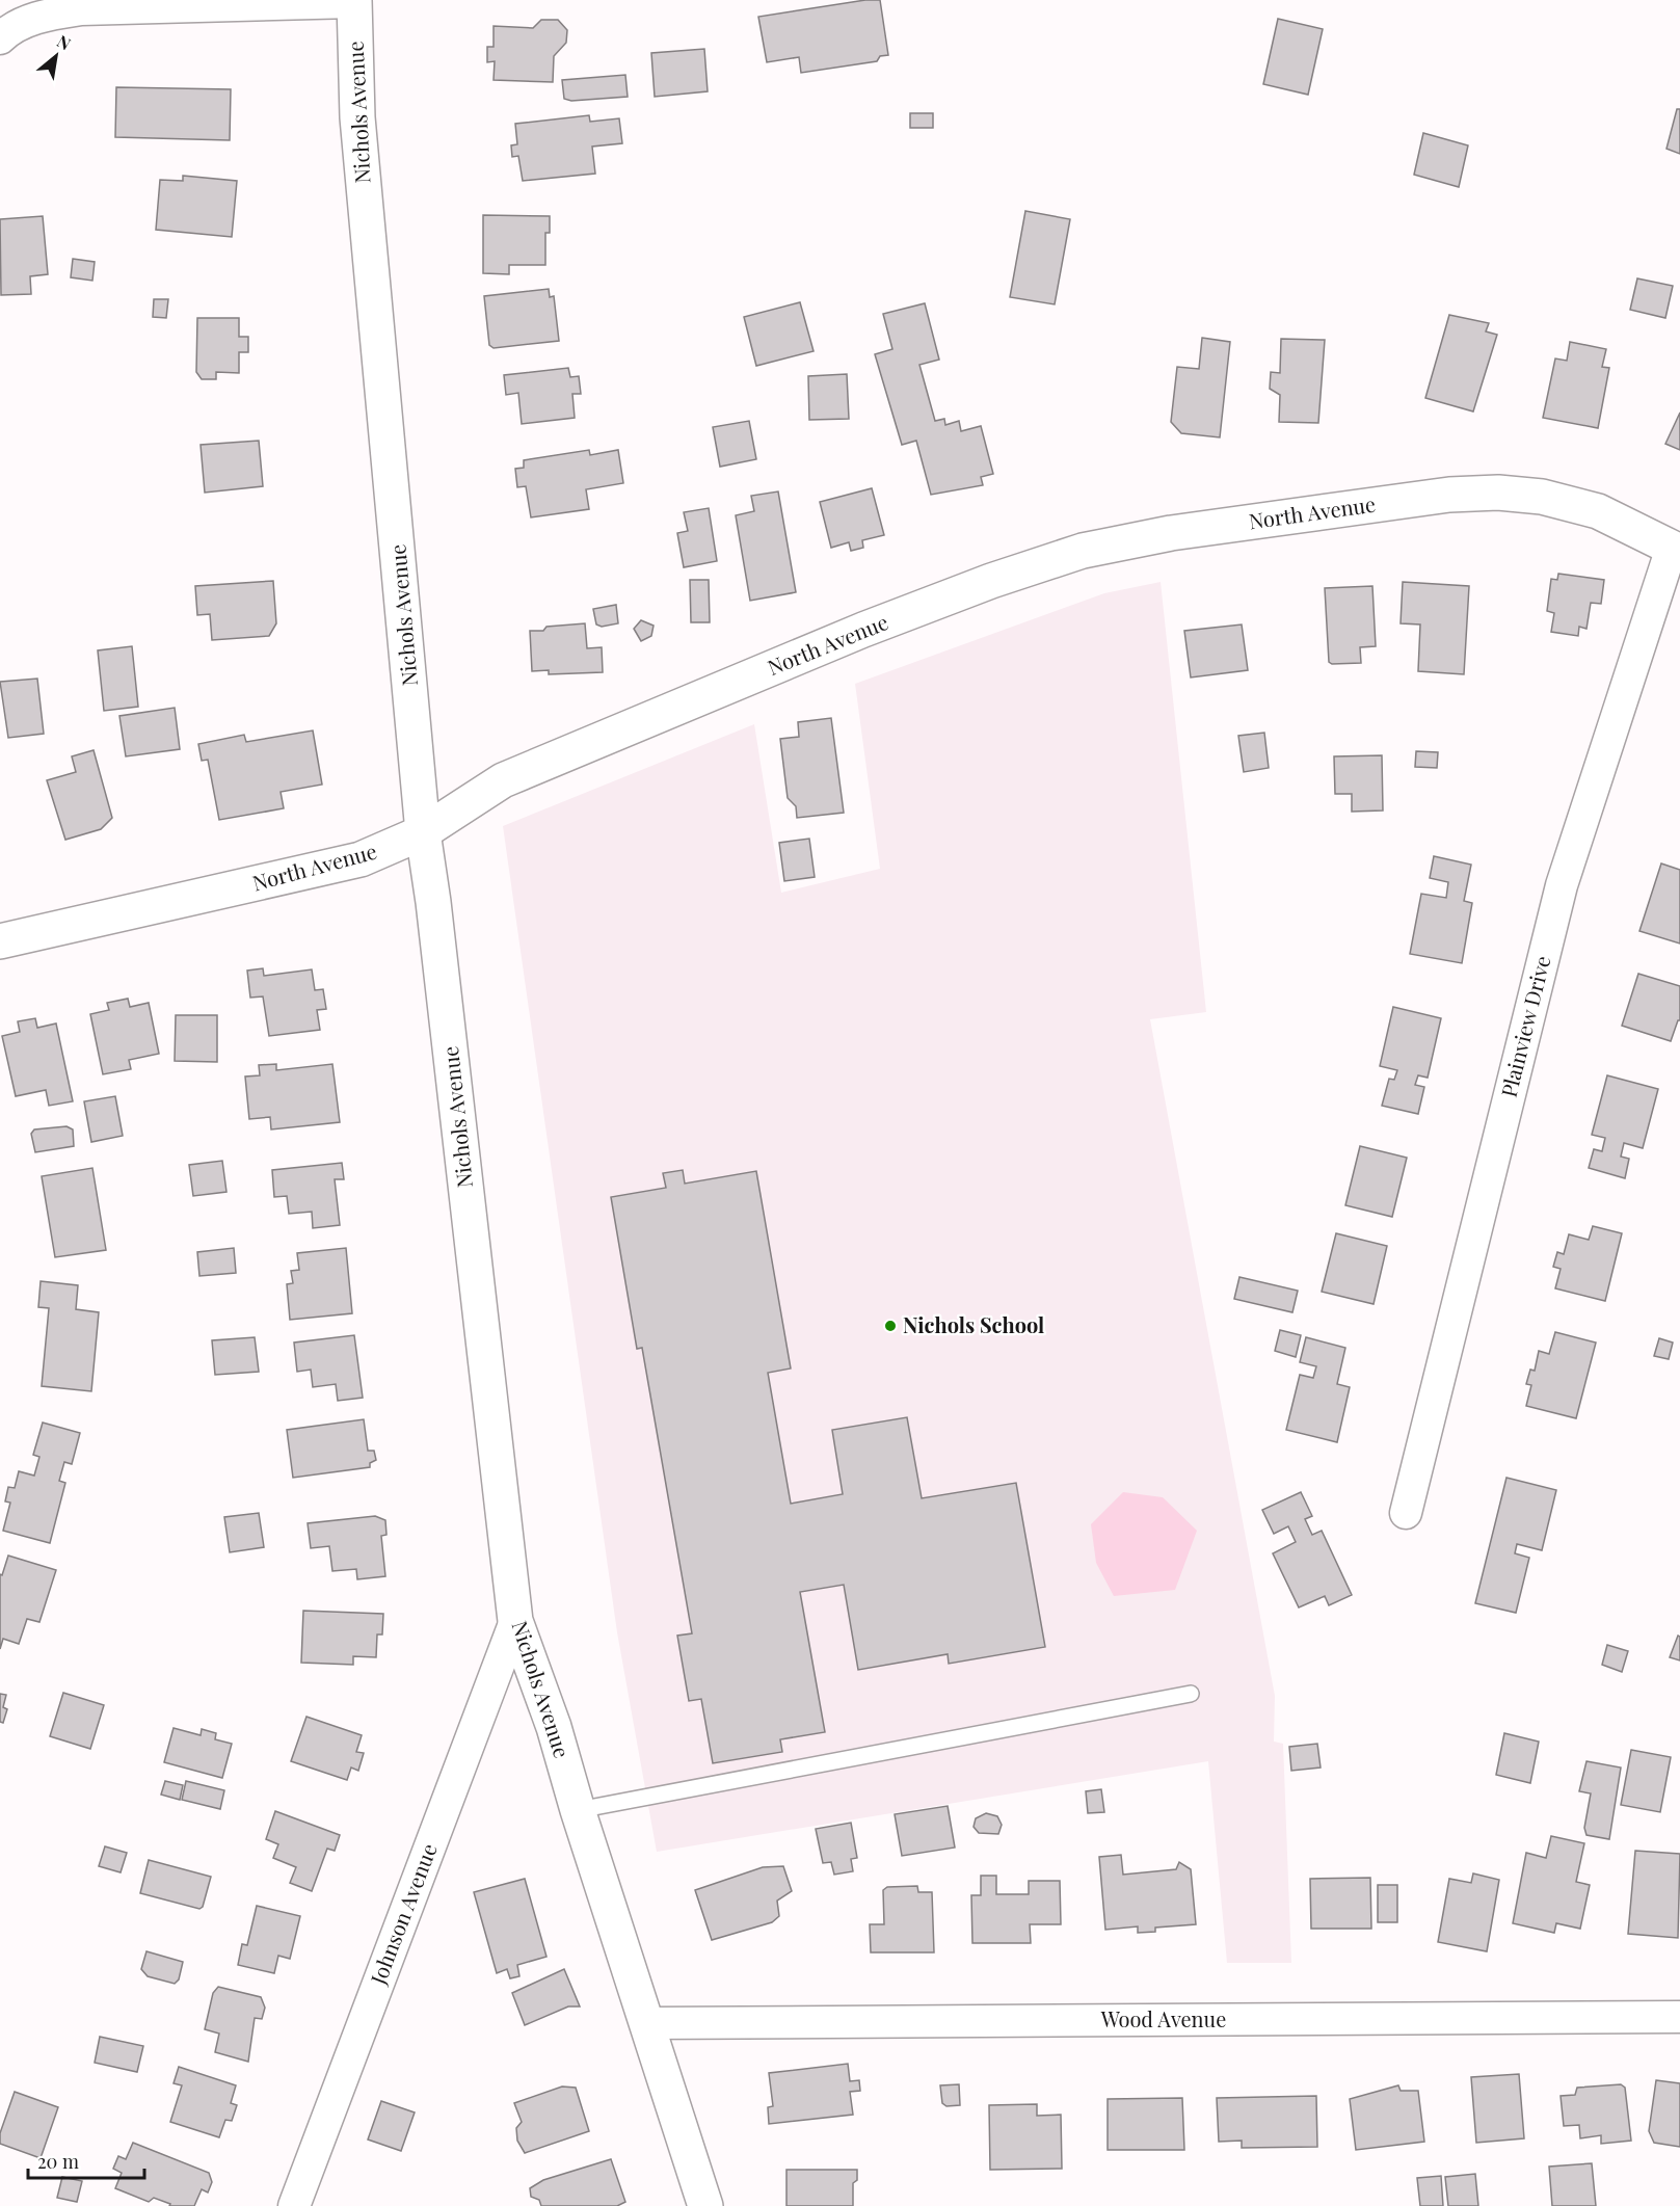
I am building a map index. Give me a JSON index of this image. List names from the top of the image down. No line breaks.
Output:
{"streets":{"main road":["Nichols Avenue","North Avenue"],"street":["Plainview Drive","Johnson Avenue","Wood Avenue"]},"crossings":[["Nichols Avenue","North Avenue"],["Nichols Avenue","Johnson Avenue"],["Nichols Avenue","Wood Avenue"],["North Avenue","Plainview Drive"]],"places":["Nichols School"],"scale_bar":"20 m","north":"top right"}
